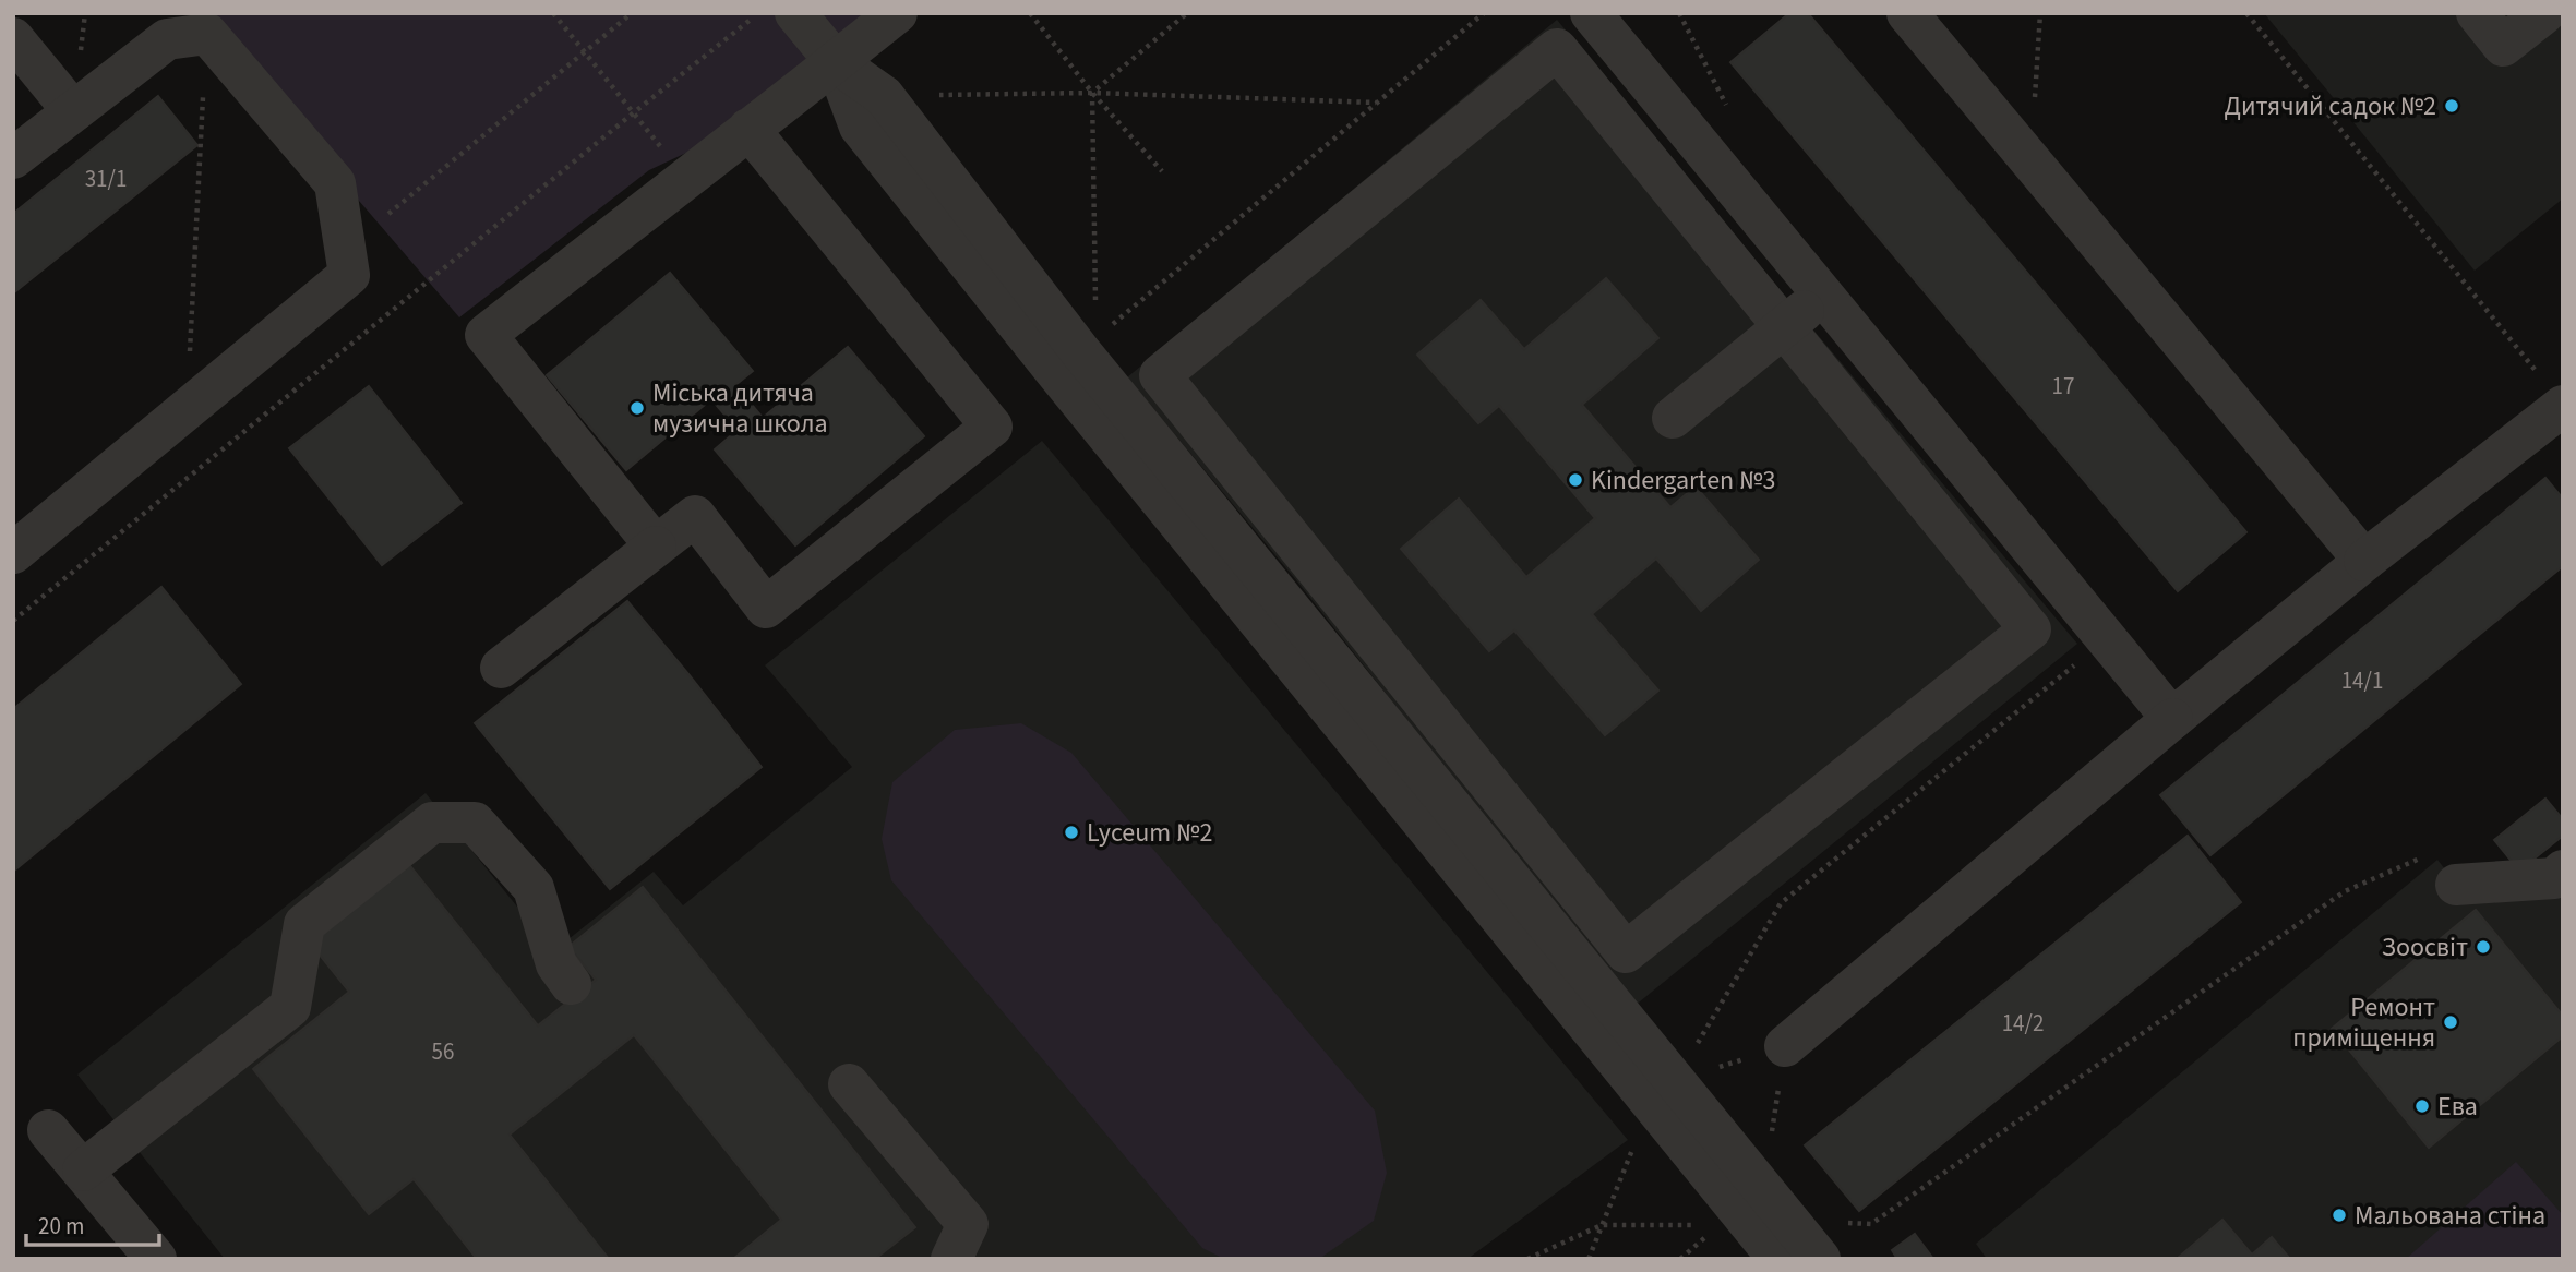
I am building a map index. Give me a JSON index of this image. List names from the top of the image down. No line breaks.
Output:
{"places":["Дитячий садок №2","Міська дитяча музична школа","Kindergarten №3","Lyceum №2","Зоосвіт","Ремонт приміщення","Ева","Мальована стіна"],"house_numbers":["31/1","17","14/1","14/2","56"],"scale_bar":"20 m"}
